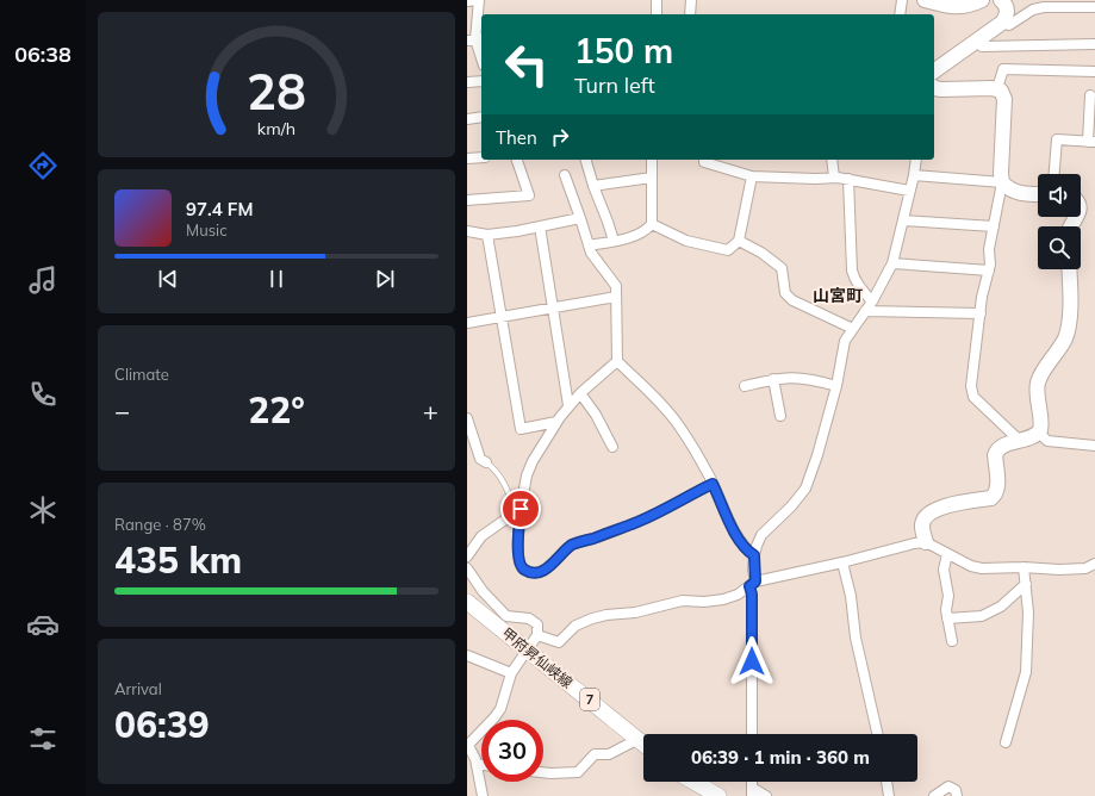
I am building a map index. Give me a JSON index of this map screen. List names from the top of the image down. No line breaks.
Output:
{"streets":{"main road":["甲府昇仙峡線","7"]},"districts":["山宮町"],"page":{"tabs":"06:38","turn":["150 m","Turn left"],"then":"Then","song":["97.4 FM","Music"],"tile":["Climate",["Range · 87%","435 km"],["Arrival","06:39"]],"heat":["−","22°","+"],"limit":"30","trip":"06:39 · 1 min · 360 m","gauge":["28","km/h"]}}
